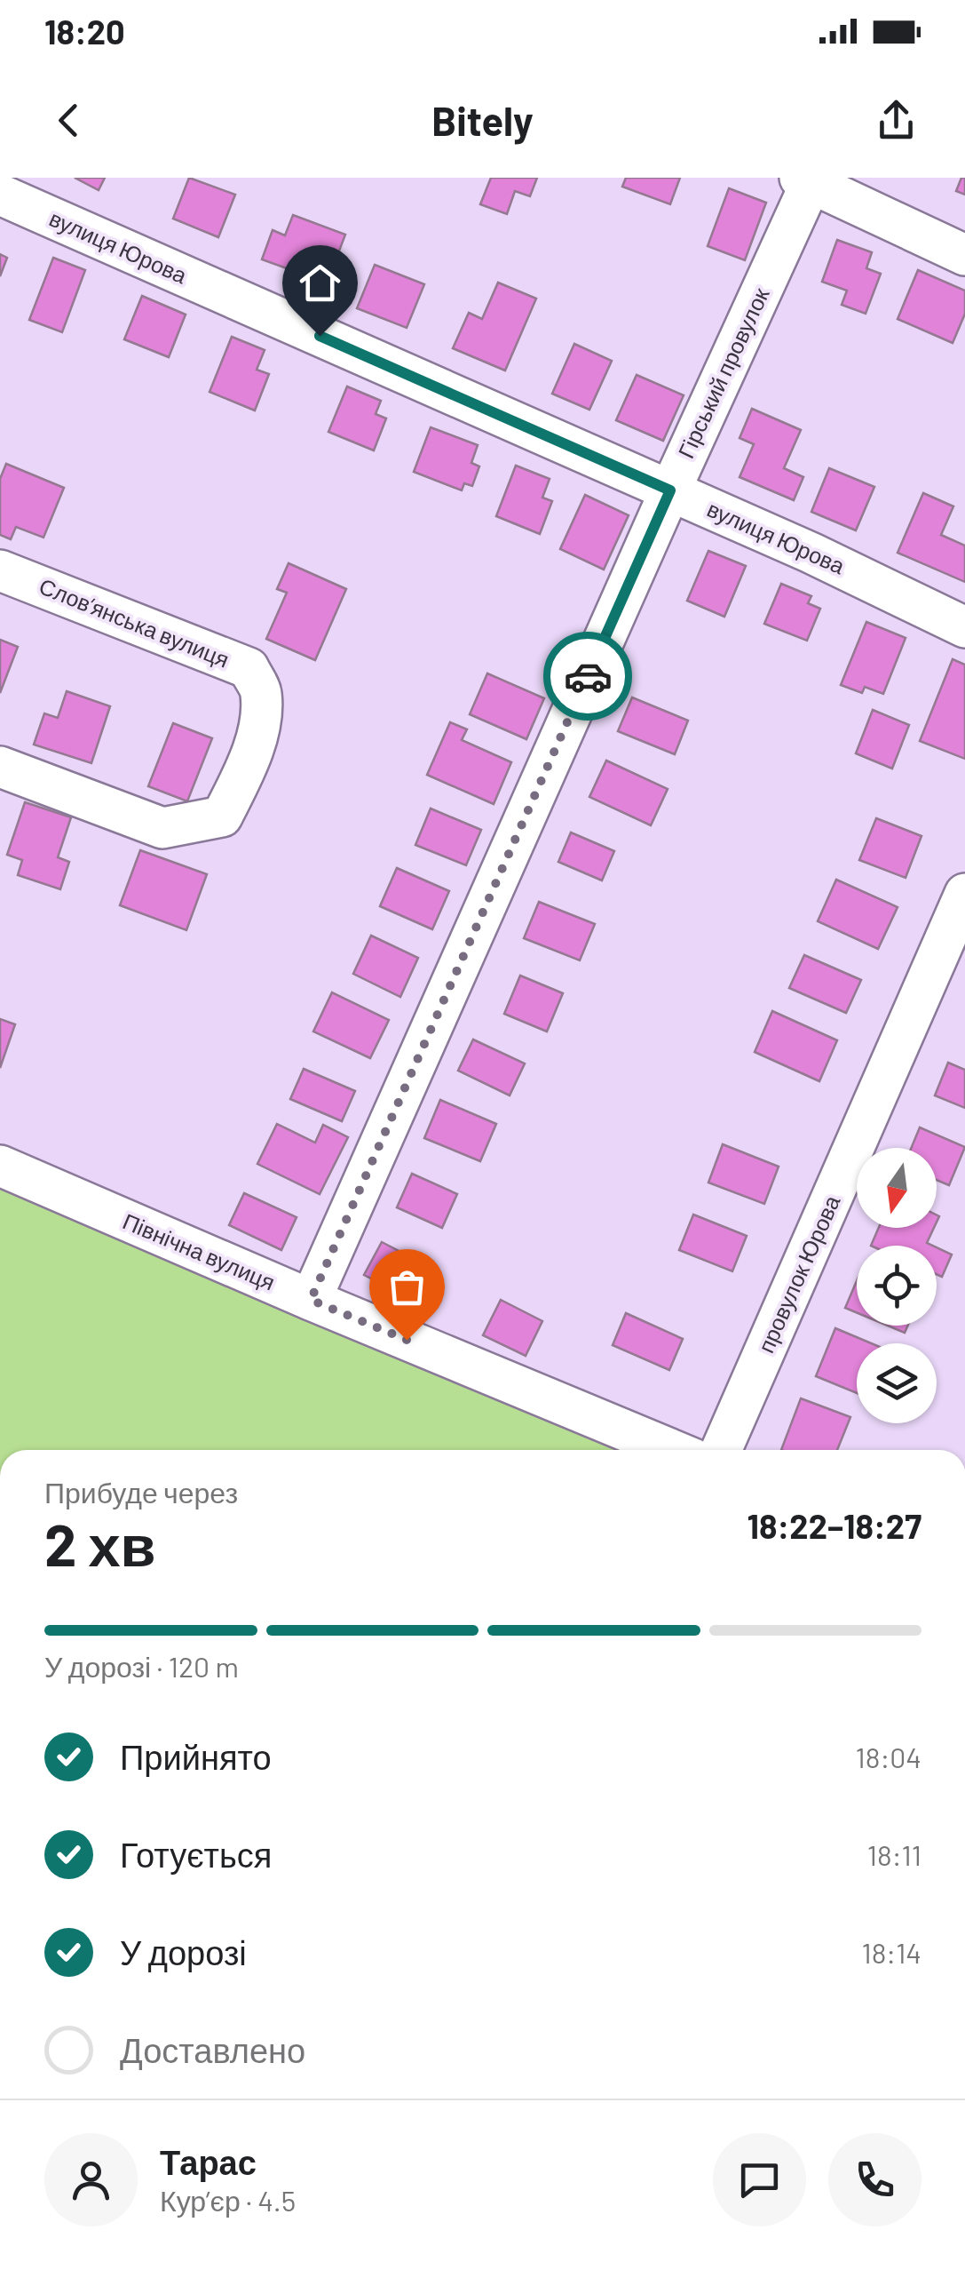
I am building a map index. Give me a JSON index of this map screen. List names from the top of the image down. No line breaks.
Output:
{"streets":{"street":["вулиця Юрова","Гірський провулок","Словʼянська вулиця","Північна вулиця","провулок Юрова"]},"crossings":[["вулиця Юрова","Гірський провулок"],["Гірський провулок","Північна вулиця"]],"north":"bottom","page":{"status":"18:20","header":"Bitely","heading":["2 хв","Прибуде через","18:22–18:27"],"panel":["Тарас","Кур’єр · 4.5"],"bar":"У дорозі · 120 m","list":[["Прийнято","18:04"],["Готується","18:11"],["У дорозі","18:14"],"Доставлено"]}}
